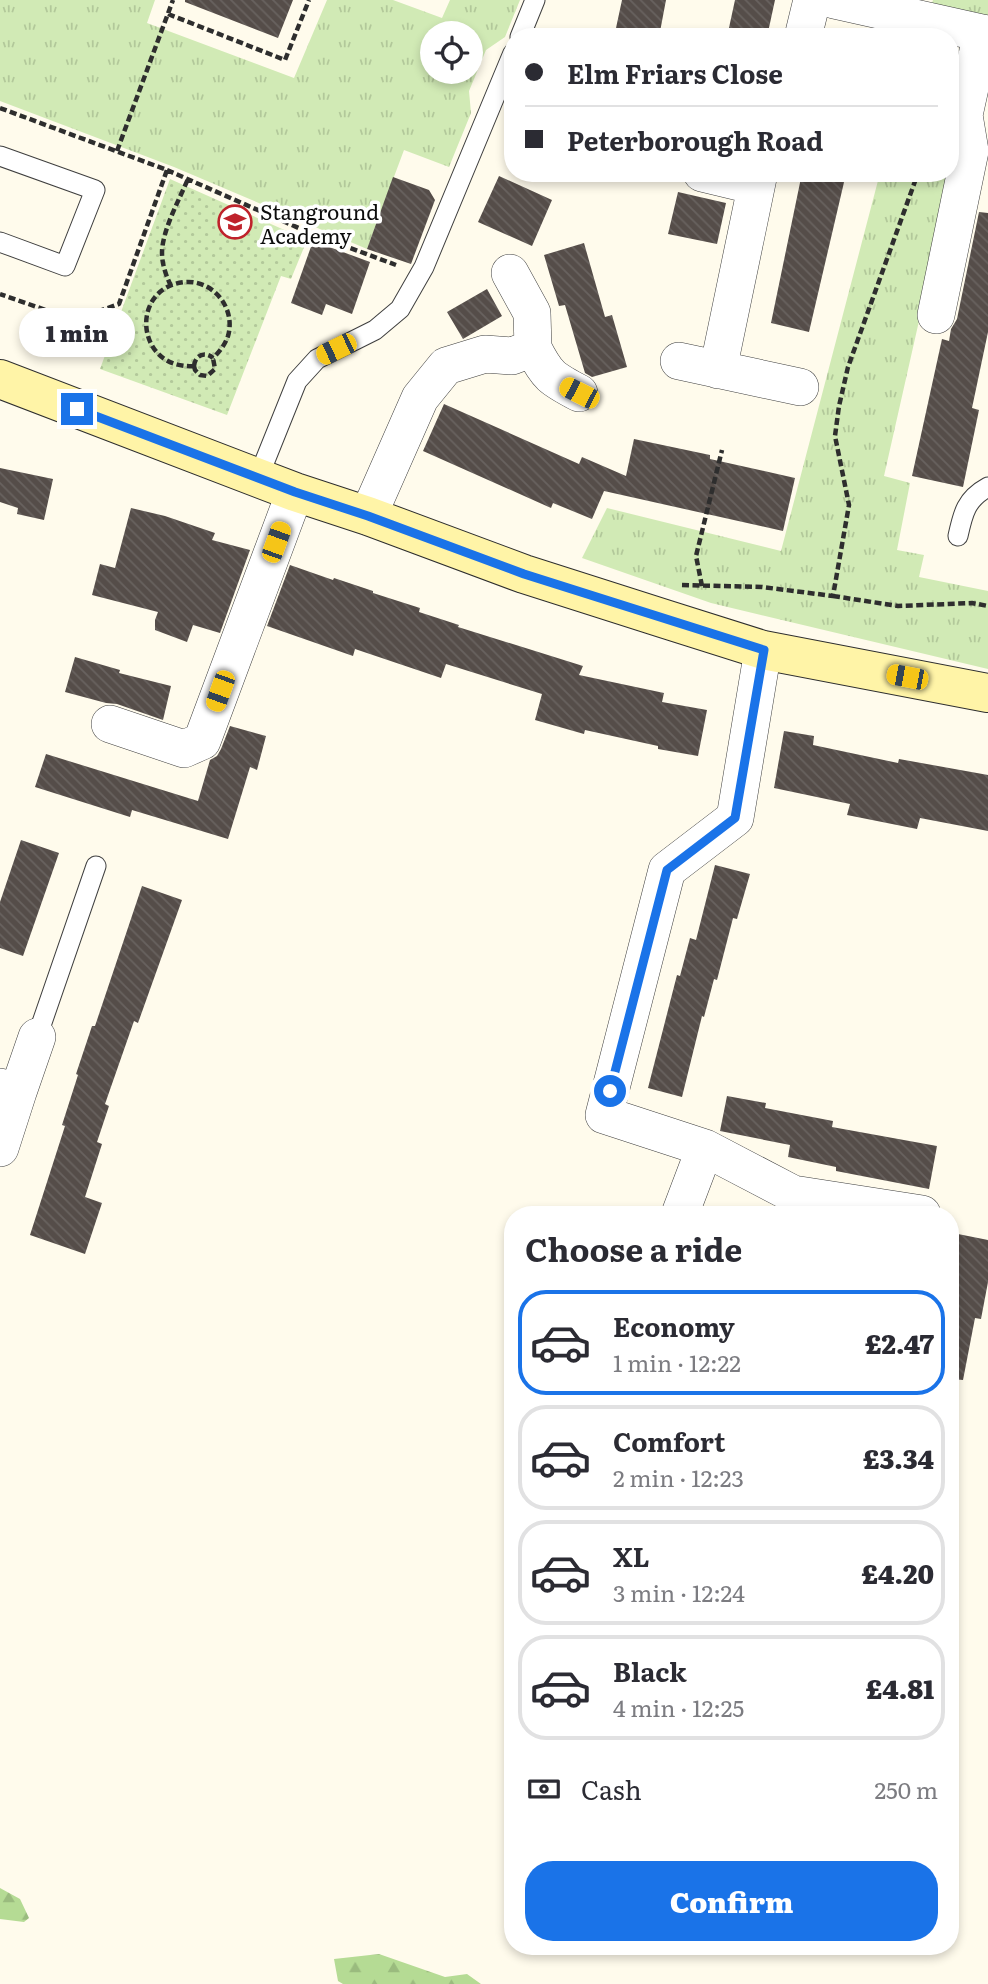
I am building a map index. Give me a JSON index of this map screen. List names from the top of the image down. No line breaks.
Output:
{"places":{"school or university":["Stanground Academy"]},"page":{"banner":["Elm Friars Close","Peterborough Road"],"bubble":"1 min","heading":"Choose a ride","list":[{"name":"Economy","note":"1 min · 12:22","value":"£2.47"},{"name":"Comfort","note":"2 min · 12:23","value":"£3.34"},{"name":"XL","note":"3 min · 12:24","value":"£4.20"},{"name":"Black","note":"4 min · 12:25","value":"£4.81"}],"pay":["Cash","250 m"],"buttons":"Confirm"}}
